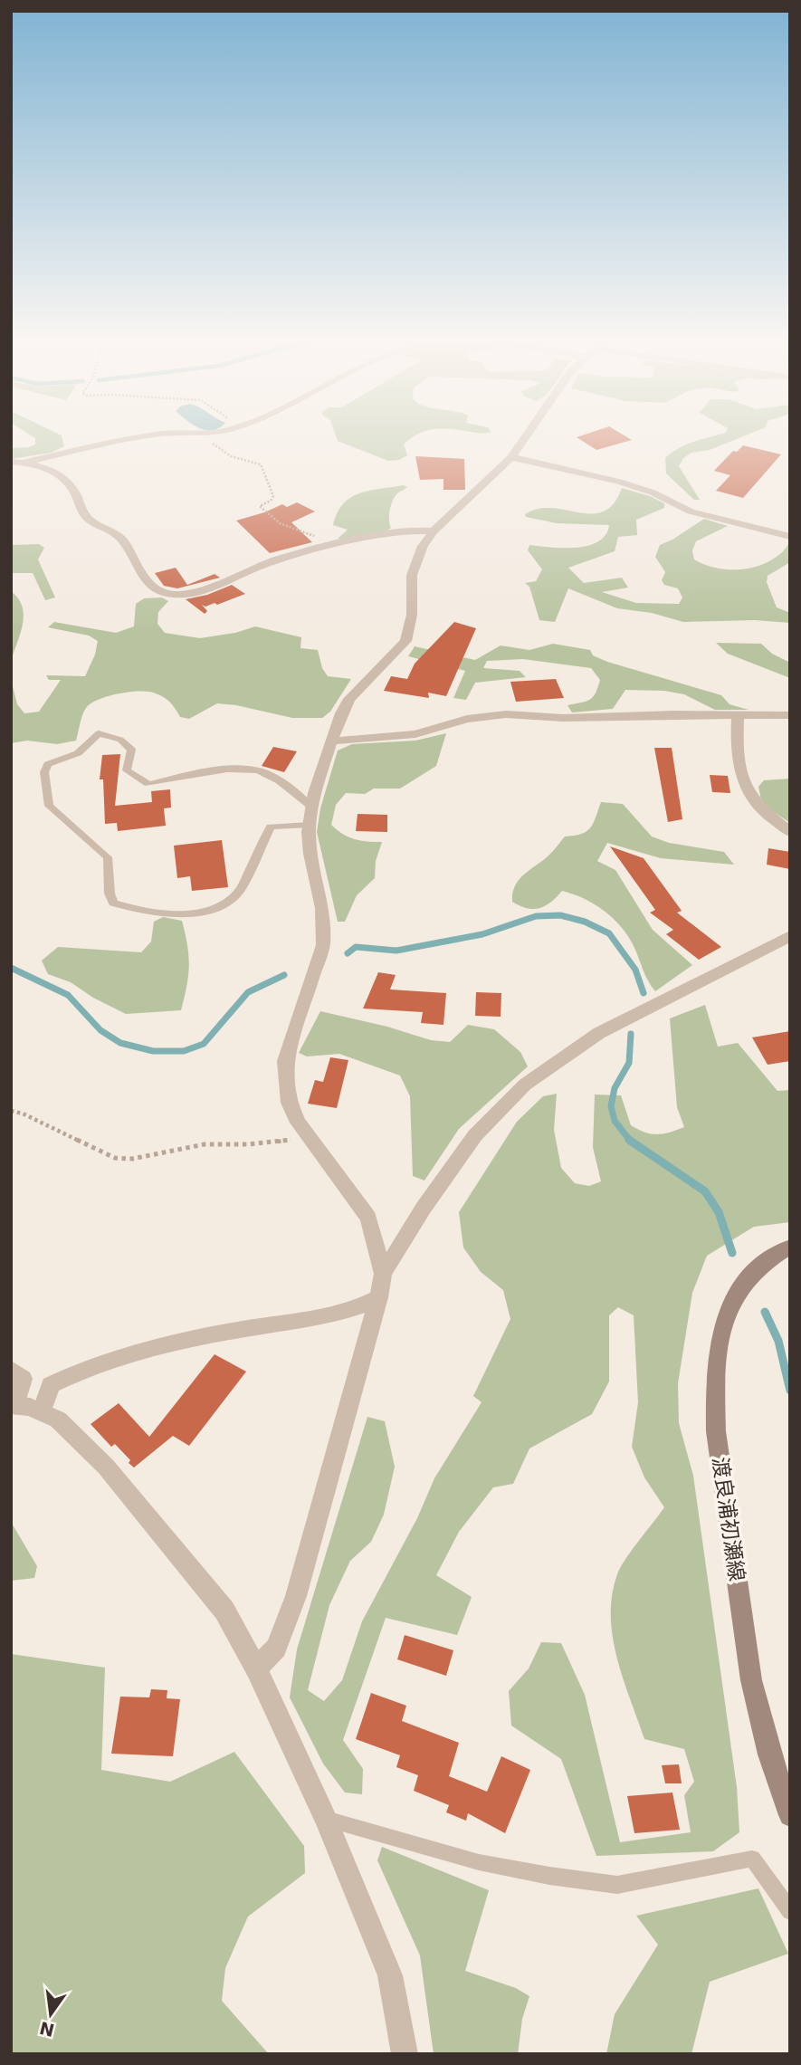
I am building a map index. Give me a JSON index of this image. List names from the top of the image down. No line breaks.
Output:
{"streets":{"main road":["渡良浦初瀬線"]},"north":"bottom"}
